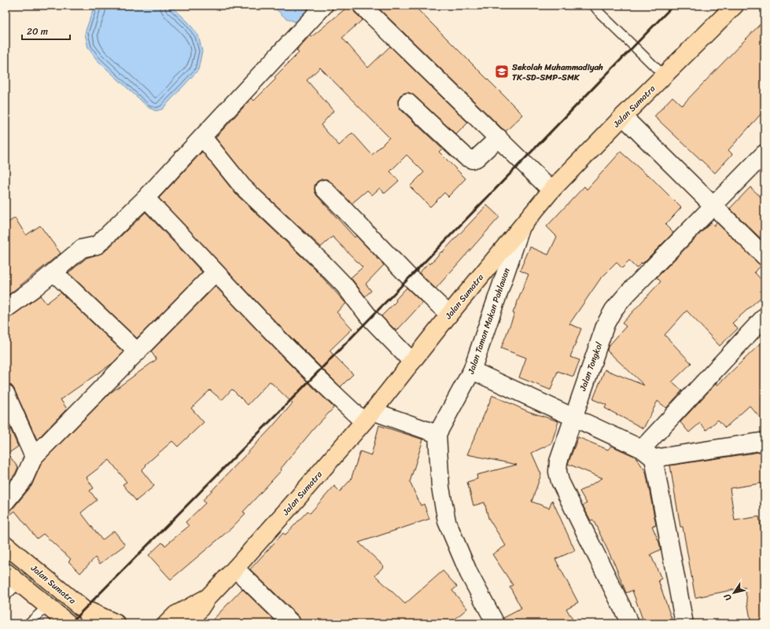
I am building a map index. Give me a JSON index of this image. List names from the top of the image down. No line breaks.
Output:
{"streets":{"highway":["Jalan Sumatra"],"street":["Jalan Taman Makan Pahlawan","Jalan Tongkol"]},"crossings":[["Jalan Sumatra","Jalan Taman Makan Pahlawan"]],"places":{"school or university":["Sekolah Muhammadiyah TK-SD-SMP-SMK"]},"scale_bar":"20 m","north":"bottom left"}
